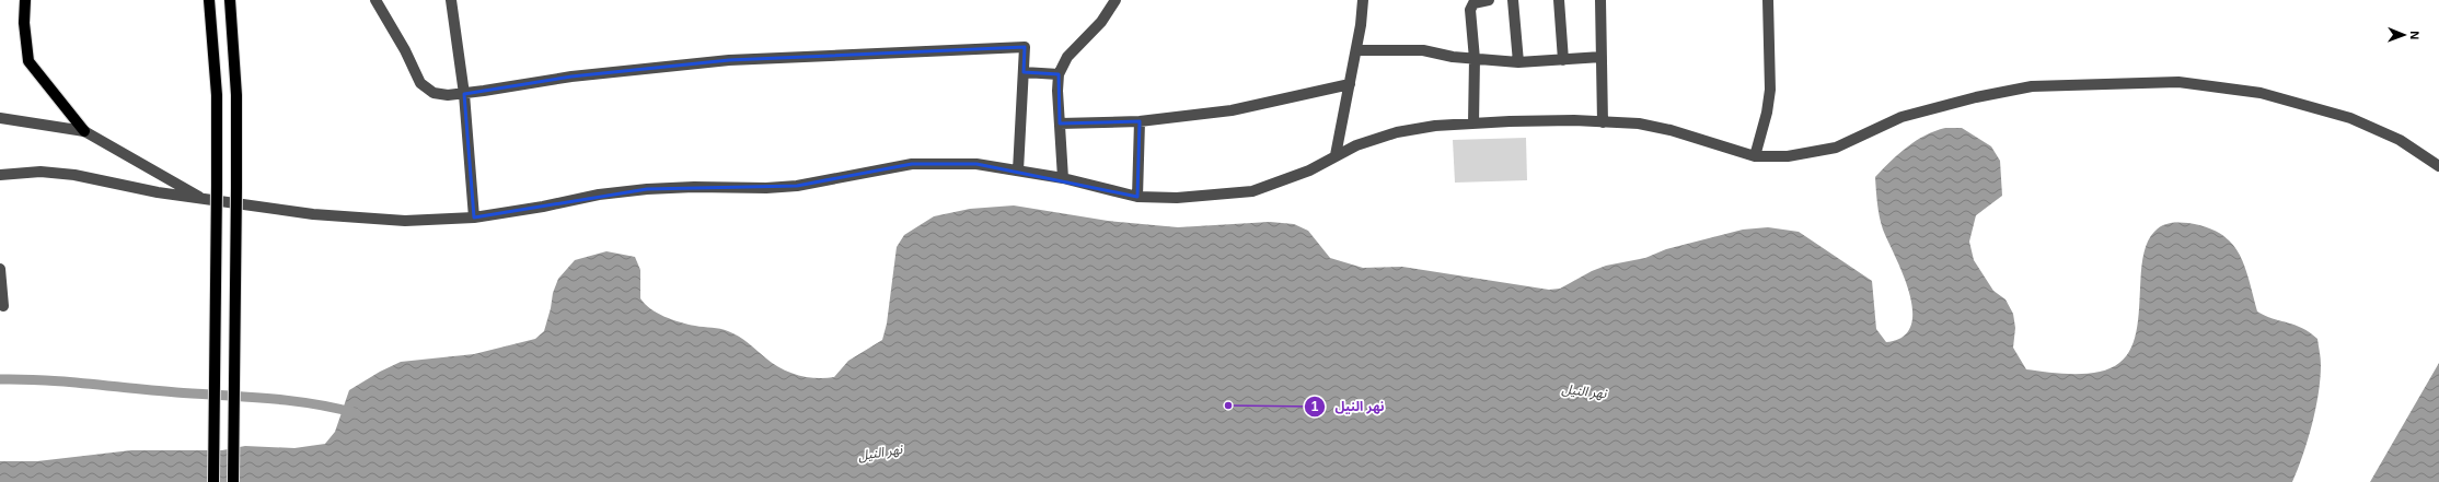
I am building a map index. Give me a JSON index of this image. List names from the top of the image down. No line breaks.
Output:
{"water":["نهر النيل"],"places":["نهر النيل"],"north":"right"}
